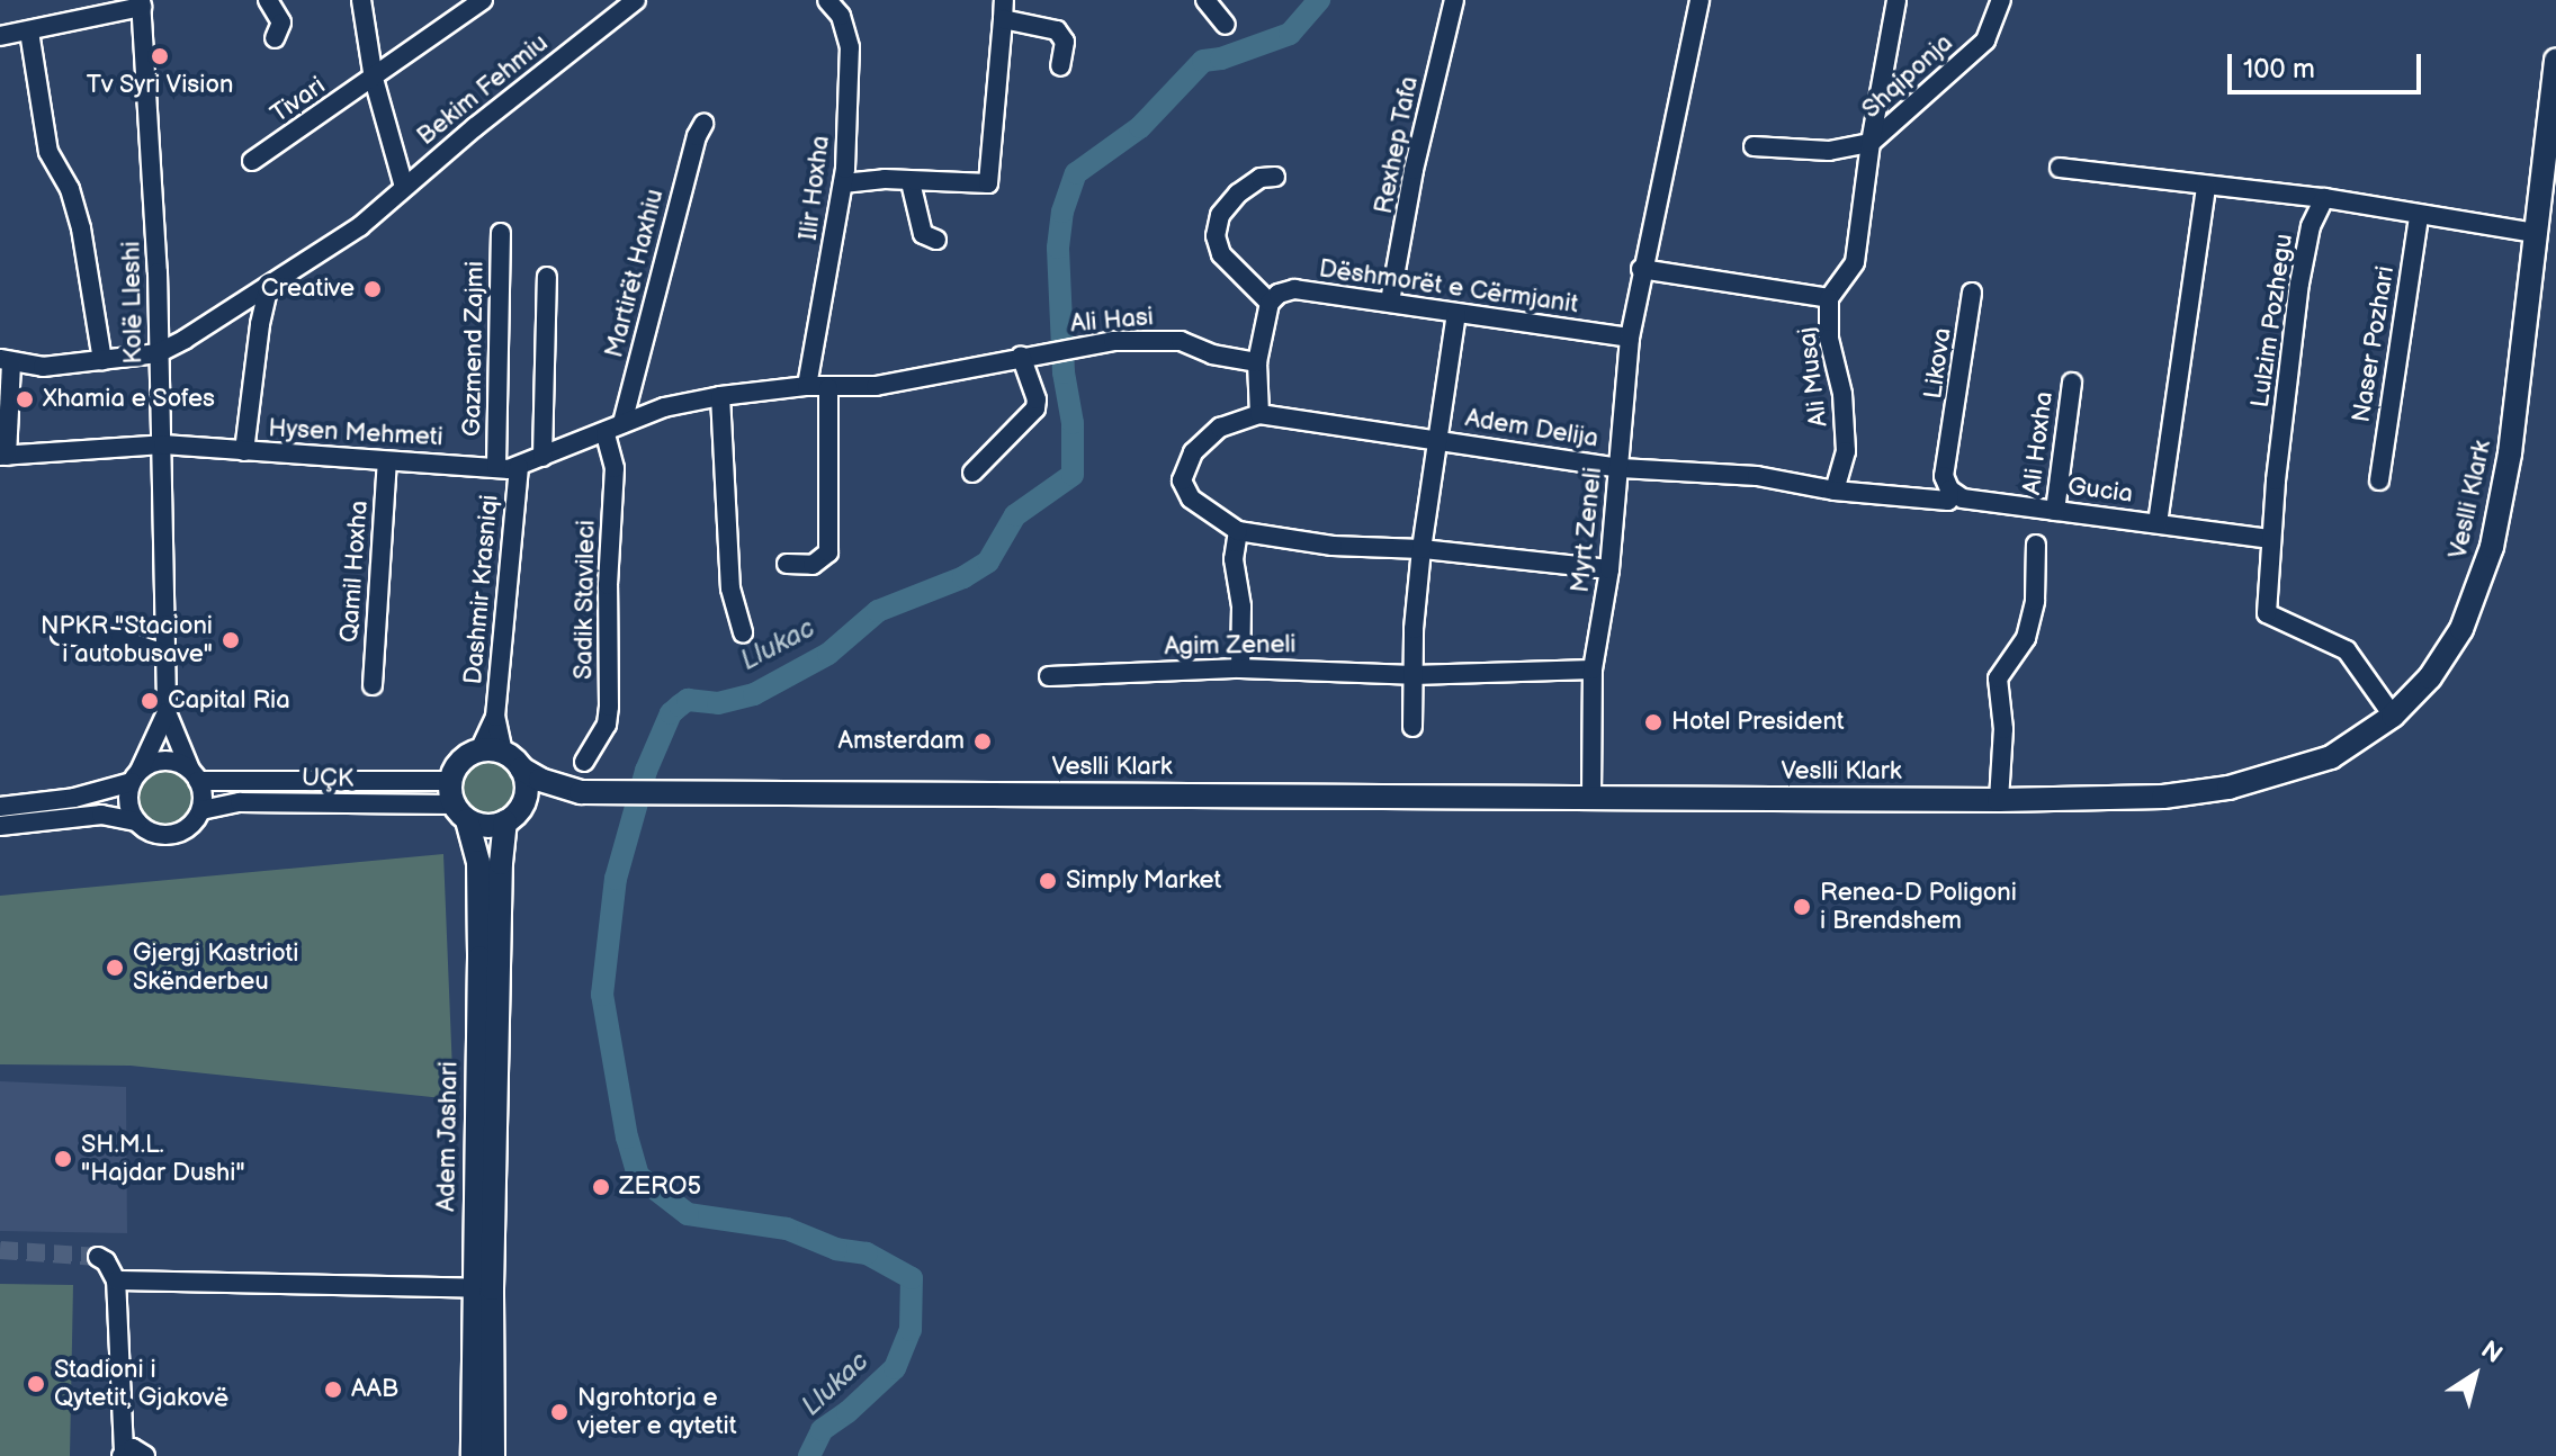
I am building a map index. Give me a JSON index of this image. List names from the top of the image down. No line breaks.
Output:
{"streets":{"main road":["Veslli Klark","Adem Jashari"],"street":["Shqiponja","Bekim Fehmiu","Tivari","Rexhep Tafa","Ilir Hoxha","Martirët Haxhiu","Dëshmorët e Cërmjanit","Kolë Lleshi","Ali Hasi","Lulzim Pozhegu","Naser Pozhari","Gazmend Zajmi","Likova","Ali Musaj","Adem Delija","Hysen Mehmeti","Ali Hoxha","Gucia","Myrt Zeneli","Qamil Hoxha","Dashmir Krasniqi","Sadik Stavileci","Agim Zeneli","UÇK"]},"crossings":[["Bekim Fehmiu","Kolë Lleshi"],["Rexhep Tafa","Dëshmorët e Cërmjanit"],["Ilir Hoxha","Hysen Mehmeti"],["Martirët Haxhiu","Hysen Mehmeti"],["Dëshmorët e Cërmjanit","Adem Delija"],["Dëshmorët e Cërmjanit","Myrt Zeneli"],["Kolë Lleshi","Hysen Mehmeti"],["Ali Hasi","Hysen Mehmeti"],["Lulzim Pozhegu","Gucia"],["Lulzim Pozhegu","Veslli Klark"],["Gazmend Zajmi","Hysen Mehmeti"],["Likova","Adem Delija"],["Likova","Gucia"],["Ali Musaj","Adem Delija"],["Adem Delija","Gucia"],["Adem Delija","Myrt Zeneli"],["Hysen Mehmeti","Qamil Hoxha"],["Hysen Mehmeti","Dashmir Krasniqi"],["Hysen Mehmeti","Sadik Stavileci"],["Ali Hoxha","Gucia"],["Veslli Klark","Myrt Zeneli"],["Veslli Klark","Dashmir Krasniqi"],["Veslli Klark","UÇK"],["Veslli Klark","Adem Jashari"],["Myrt Zeneli","Agim Zeneli"],["Dashmir Krasniqi","UÇK"],["Dashmir Krasniqi","Adem Jashari"],["UÇK","Adem Jashari"]],"water":["Llukac"],"places":["Tv Syri Vision","Creative","Xhamia e Sofes","NPKR \"Stacioni i autobusave\"","Capital Ria","Hotel President","Amsterdam","Simply Market","Renea-D Poligoni i Brendshem","Gjergj Kastrioti Skënderbeu","SH.M.L. \"Hajdar Dushi\"","ZERO5","Stadioni i Qytetit, Gjakovë","AAB","Ngrohtorja e vjeter e qytetit"],"scale_bar":"100 m","north":"top right"}
